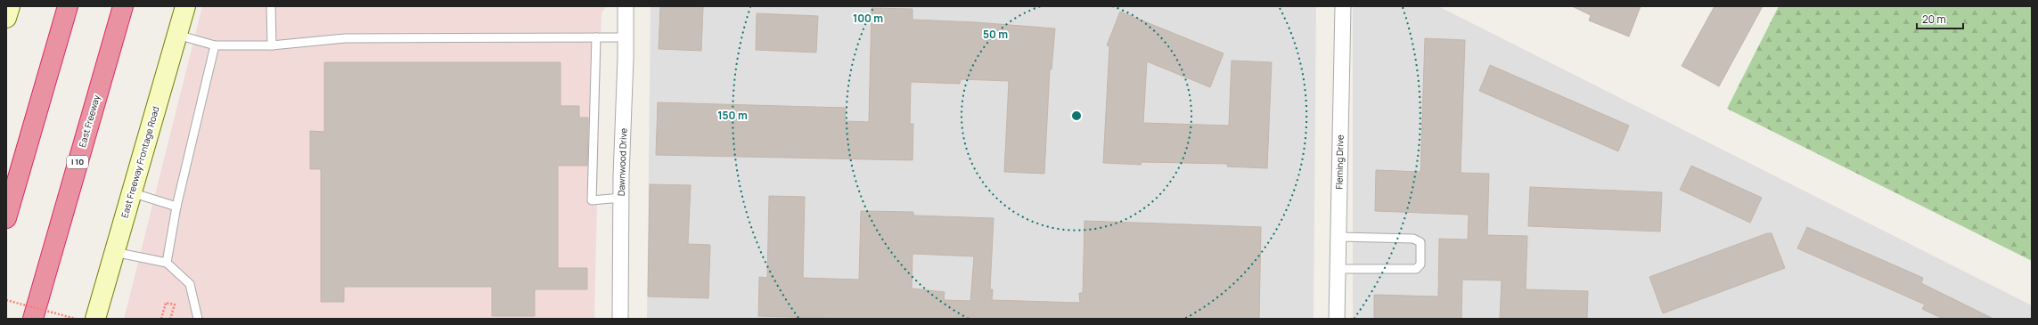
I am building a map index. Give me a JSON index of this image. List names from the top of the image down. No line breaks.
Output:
{"streets":{"highway":["East Freeway","I 10"],"main road":["East Freeway Frontage Road"],"street":["Dawnwood Drive","Fleming Drive"]},"scale_bar":"20 m","rings":["100 m","50 m","150 m"]}
